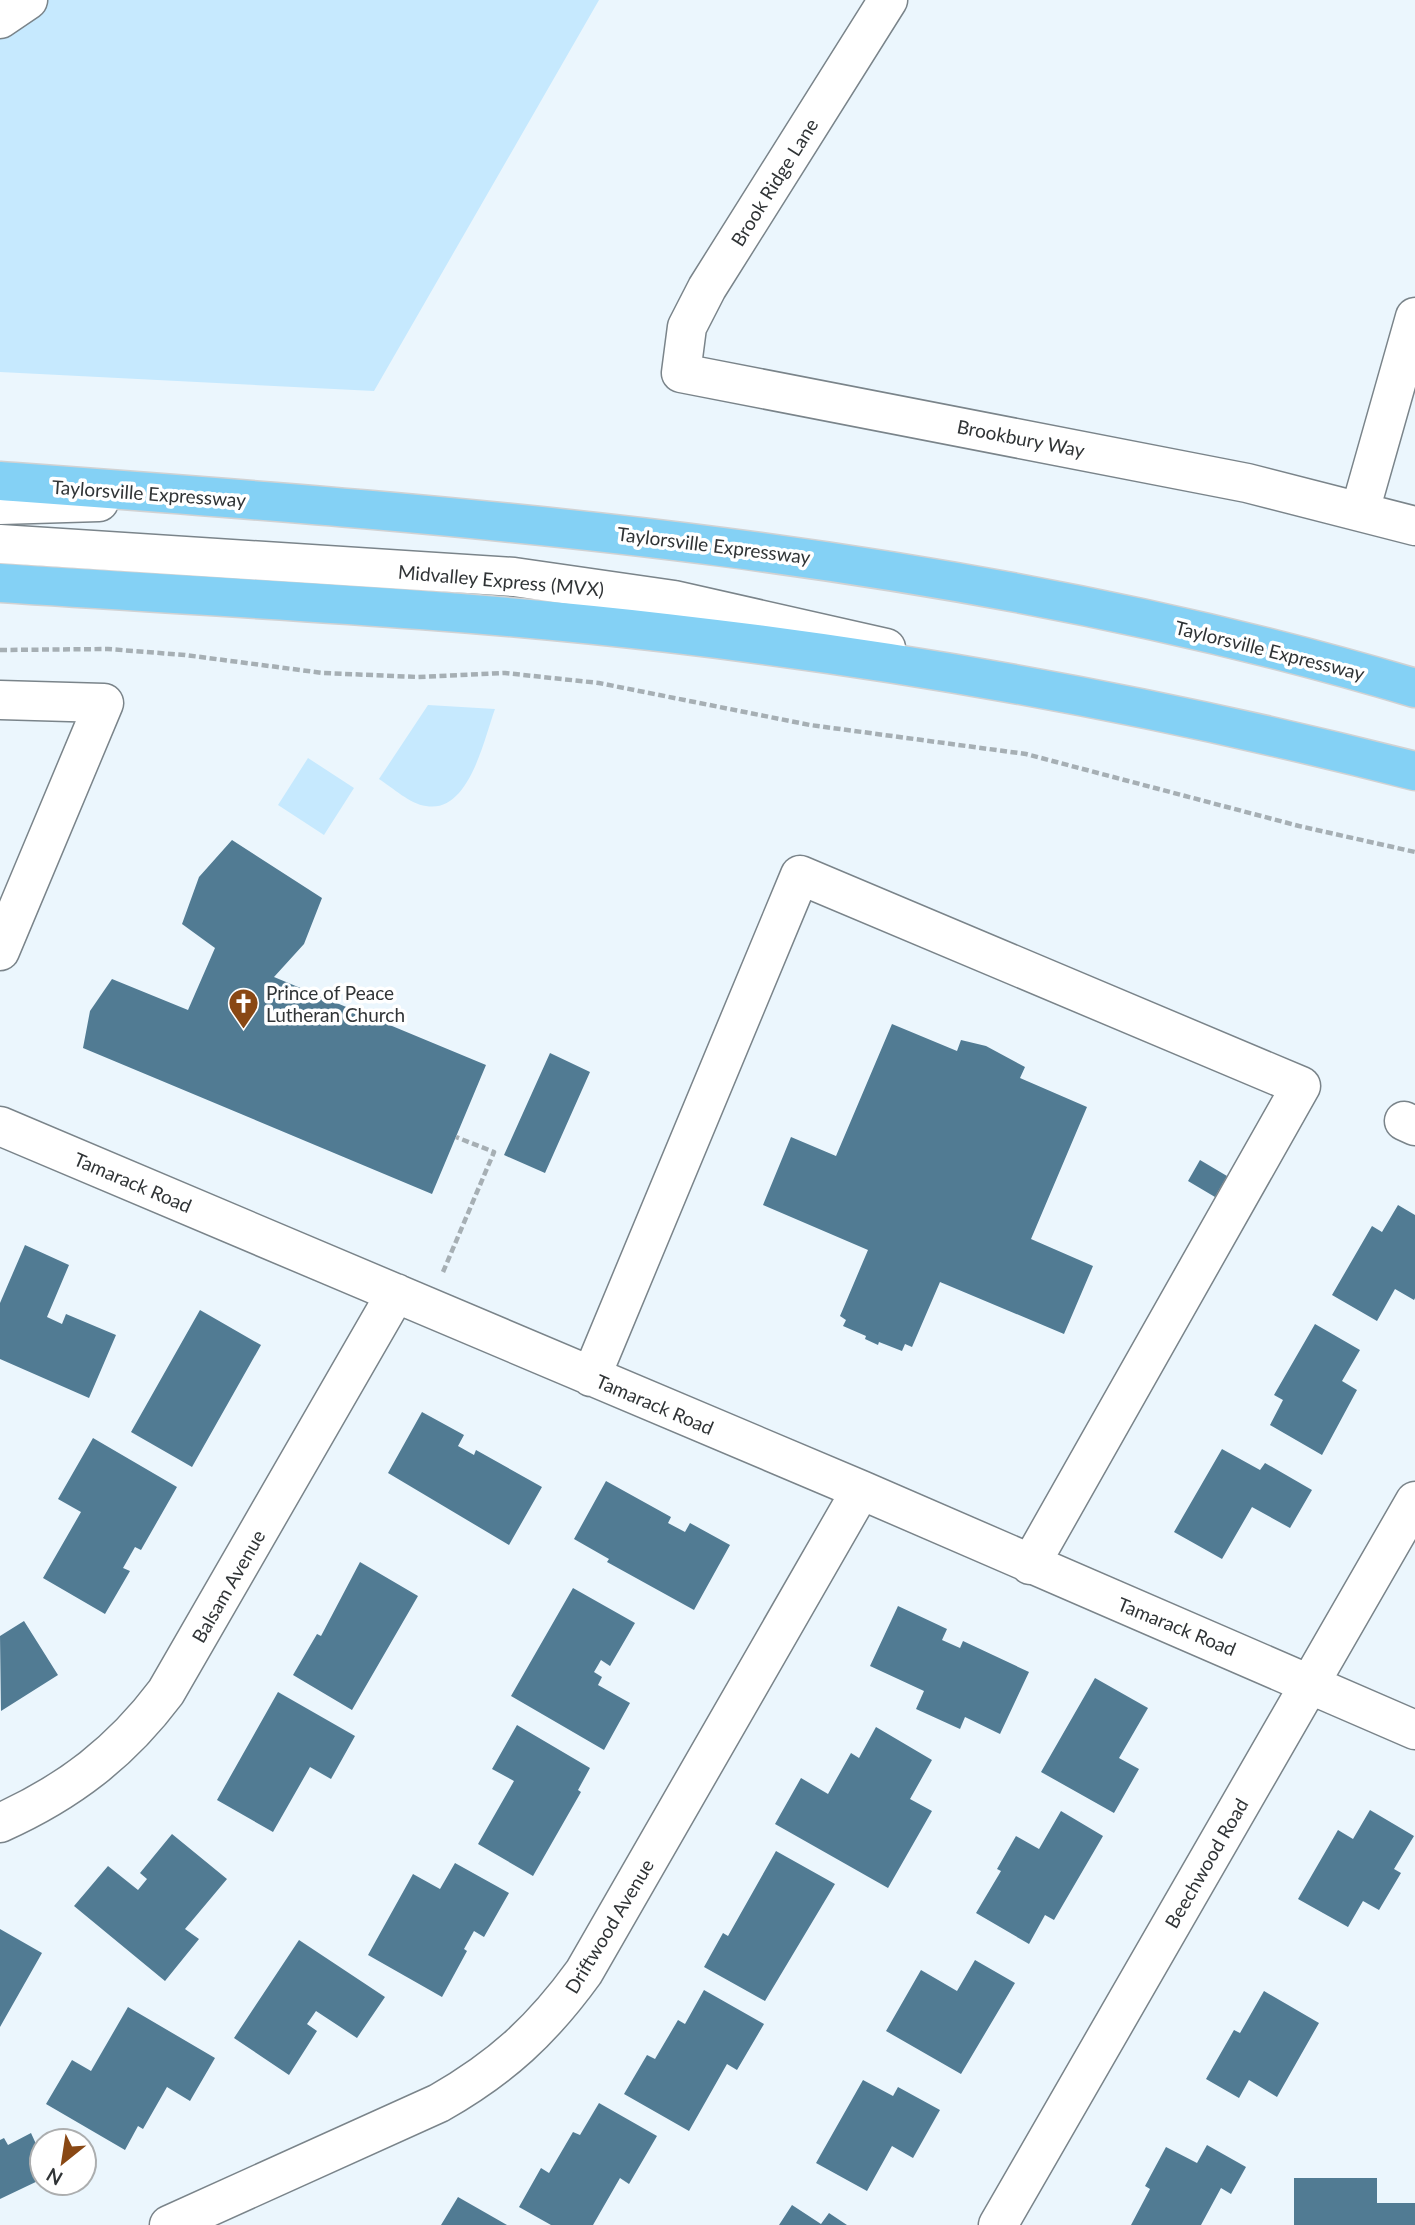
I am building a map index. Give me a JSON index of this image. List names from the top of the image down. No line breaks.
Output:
{"streets":{"main road":["Taylorsville Expressway"],"street":["Brook Ridge Lane","Brookbury Way","Midvalley Express (MVX)","Tamarack Road","Balsam Avenue","Beechwood Road","Driftwood Avenue"]},"crossings":[["Brook Ridge Lane","Brookbury Way"],["Tamarack Road","Balsam Avenue"],["Tamarack Road","Beechwood Road"],["Tamarack Road","Driftwood Avenue"]],"places":{"church":["Prince of Peace Lutheran Church"]},"north":"bottom left"}
